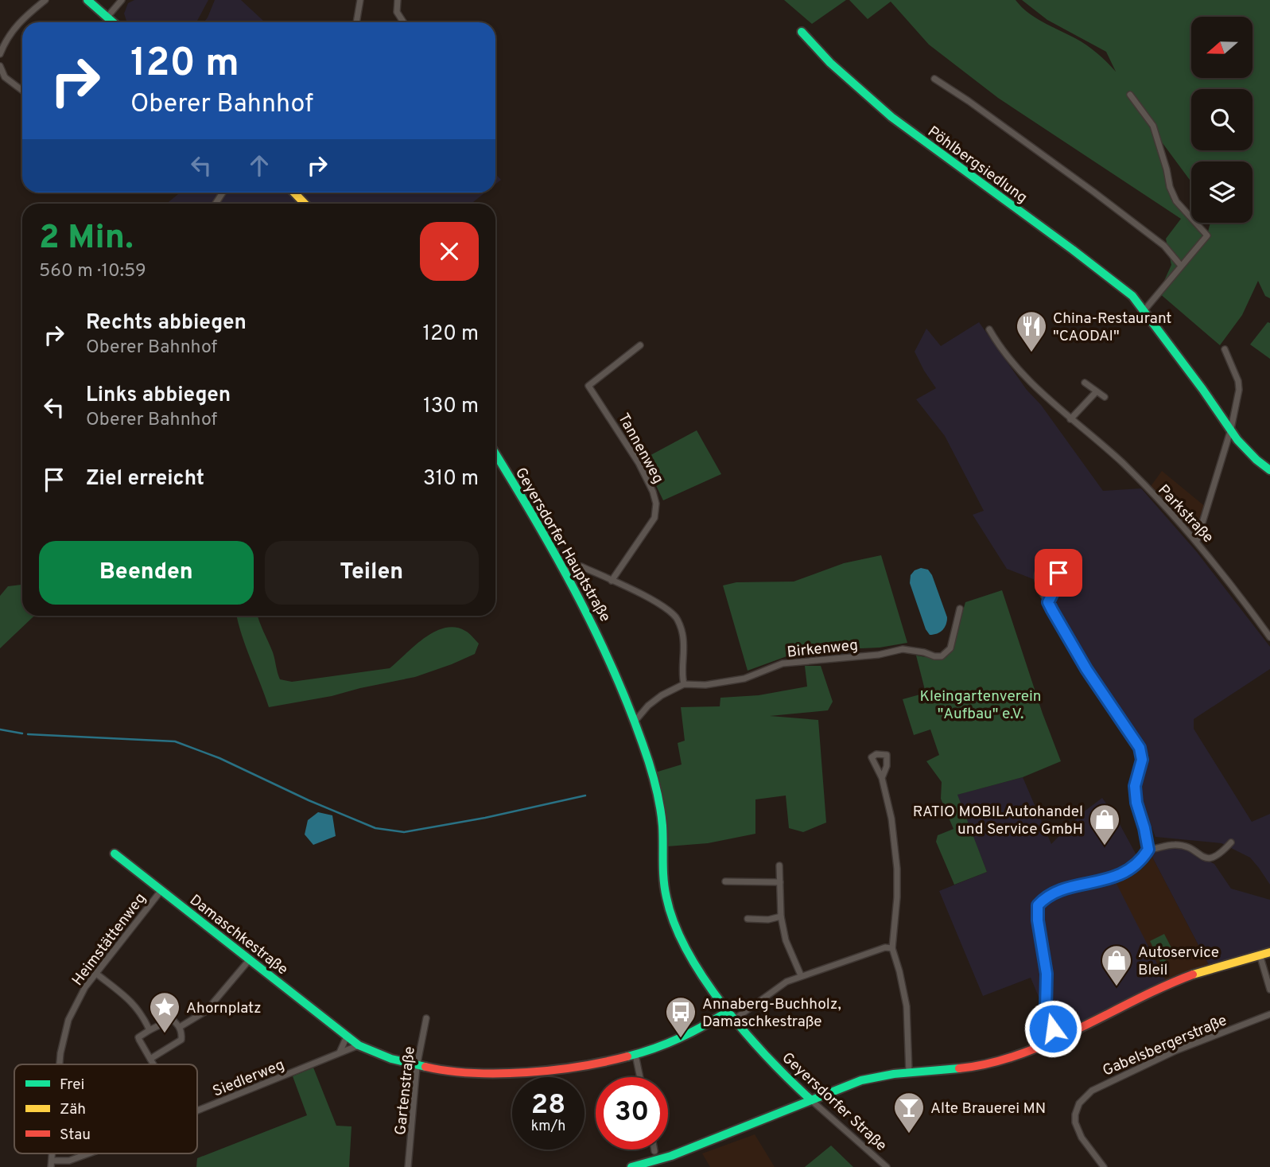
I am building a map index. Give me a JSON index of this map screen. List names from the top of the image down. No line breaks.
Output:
{"streets":{"main road":["Pöhlbergsiedlung","Geyersdorfer Hauptstraße","Damaschkestraße","Geyersdorfer Straße"],"street":["Tannenweg","Parkstraße","Birkenweg","Heimstättenweg","Gabelsbergerstraße","Siedlerweg","Gartenstraße"]},"crossings":[["Geyersdorfer Hauptstraße","Birkenweg"],["Geyersdorfer Hauptstraße","Geyersdorfer Straße"],["Damaschkestraße","Heimstättenweg"],["Damaschkestraße","Siedlerweg"],["Damaschkestraße","Gartenstraße"],["Damaschkestraße","Geyersdorfer Straße"]],"parks":["Kleingartenverein \"Aufbau\" e.V."],"places":{"restaurant":["China-Restaurant \"CAODAI\""],"shop":["RATIO MOBILAutohandel und Service GmbH","Autoservice Bleil"],"place":["Ahornplatz"],"bus stop":["Annaberg-Buchholz, Damaschkestraße"],"bar":["Alte Brauerei MN"]},"legend":["Frei","Zäh","Stau"],"north":"left","page":{"turn":["120 m","Oberer Bahnhof"],"heading":["2 Min.","560 m · 10:59"],"list":[{"name":"Rechts abbiegen","note":"Oberer Bahnhof","value":"120 m"},{"name":"Links abbiegen","note":"Oberer Bahnhof","value":"130 m"},{"name":"Ziel erreicht","value":"310 m"}],"buttons":["Beenden","Teilen"],"speed":"28 km/h","limit":"30"}}
